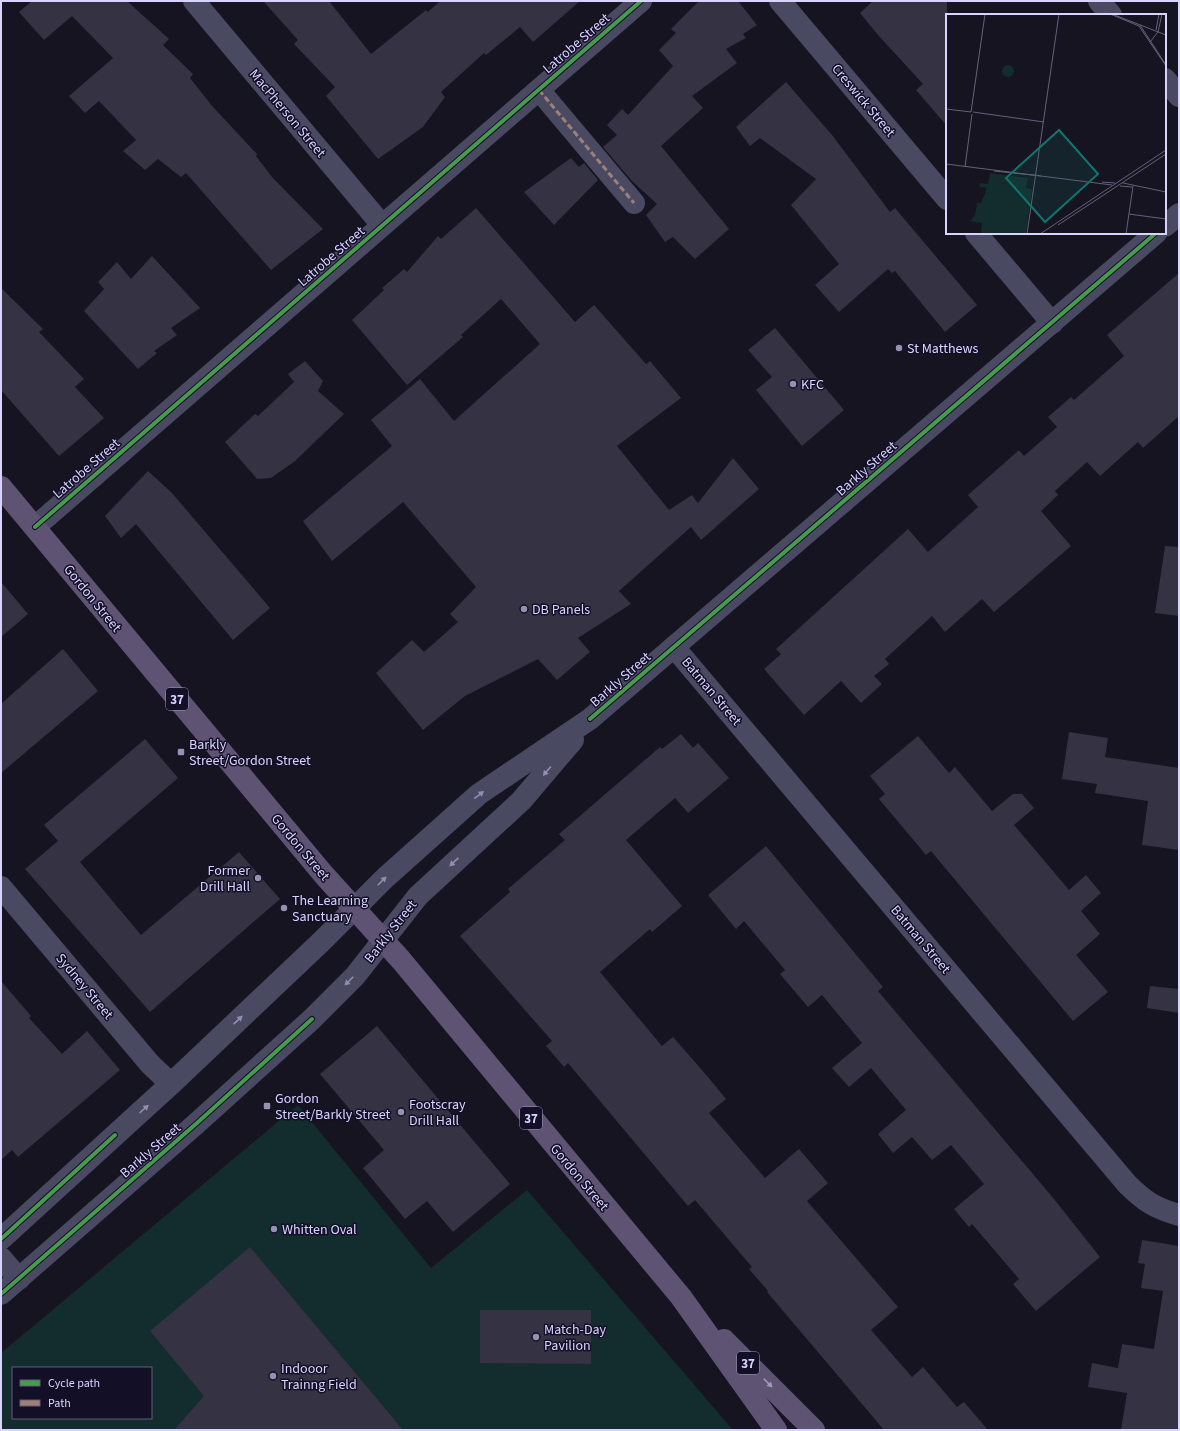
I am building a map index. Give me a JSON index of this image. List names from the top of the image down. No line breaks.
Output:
{"streets":{"main road":["Gordon Street","37"],"street":["Latrobe Street","Creswick Street","MacPherson Street","Barkly Street","Batman Street","Sydney Street"]},"crossings":[["Latrobe Street","MacPherson Street"],["Latrobe Street","Gordon Street"],["Barkly Street","Gordon Street"],["Barkly Street","Batman Street"],["Barkly Street","Sydney Street"]],"places":{"other":["St Matthews","KFC","DB Panels","Former Drill Hall","The Learning Sanctuary","Footscray Drill Hall","Whitten Oval","Match-Day Pavilion","Indooor Trainng Field"],"transit":["Barkly Street/Gordon Street","Gordon Street/Barkly Street"]},"legend":["Cycle path","Path"]}
